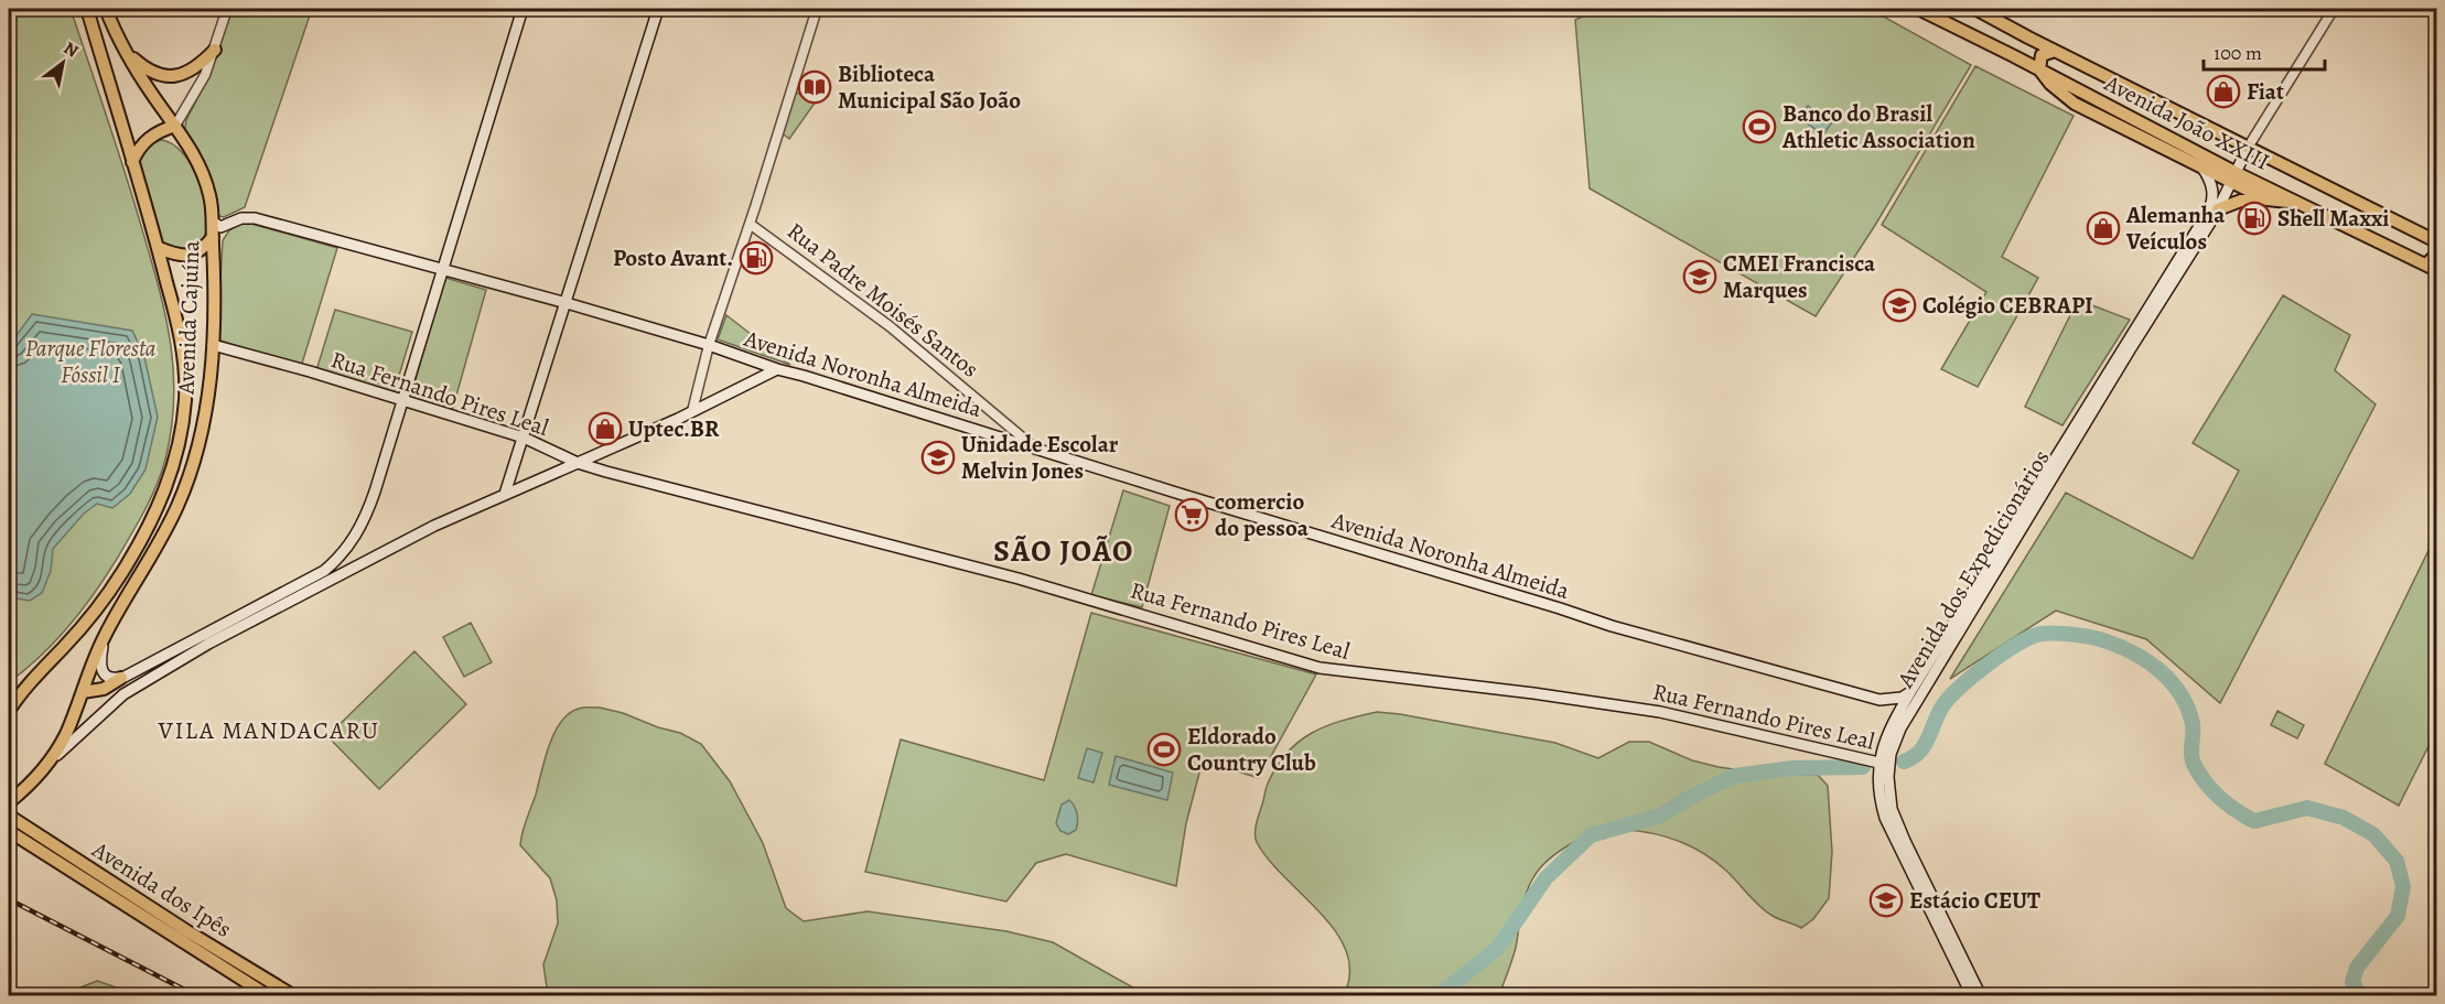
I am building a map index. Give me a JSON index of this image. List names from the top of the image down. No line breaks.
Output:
{"streets":{"main road":["Avenida João XXIII","Avenida Cajuína","Avenida Noronha Almeida","Rua Fernando Pires Leal","Avenida dos Expedicionários","Avenida dos Ipês"],"street":["Rua Padre Moisés Santos"]},"crossings":[["Avenida João XXIII","Avenida dos Expedicionários"],["Rua Padre Moisés Santos","Avenida Noronha Almeida"],["Avenida Cajuína","Avenida Noronha Almeida"],["Avenida Cajuína","Rua Fernando Pires Leal"],["Rua Fernando Pires Leal","Avenida dos Expedicionários"]],"districts":["SÃO JOÃO","VILA MANDACARU"],"parks":["Parque Floresta Fóssil I"],"places":{"library":["Biblioteca Municipal São João"],"shop":["Fiat","Alemanha Veículos","Uptec.BR"],"sports":["Banco do Brasil Athletic Association","Eldorado Country Club"],"fuel station":["Shell Maxxi","Posto Avant."],"school or university":["CMEI Francisca Marques","Colégio CEBRAPI","Unidade Escolar Melvin Jones","Estácio CEUT"],"supermarket":["comercio do pessoa"]},"scale_bar":"100 m","north":"top right"}
